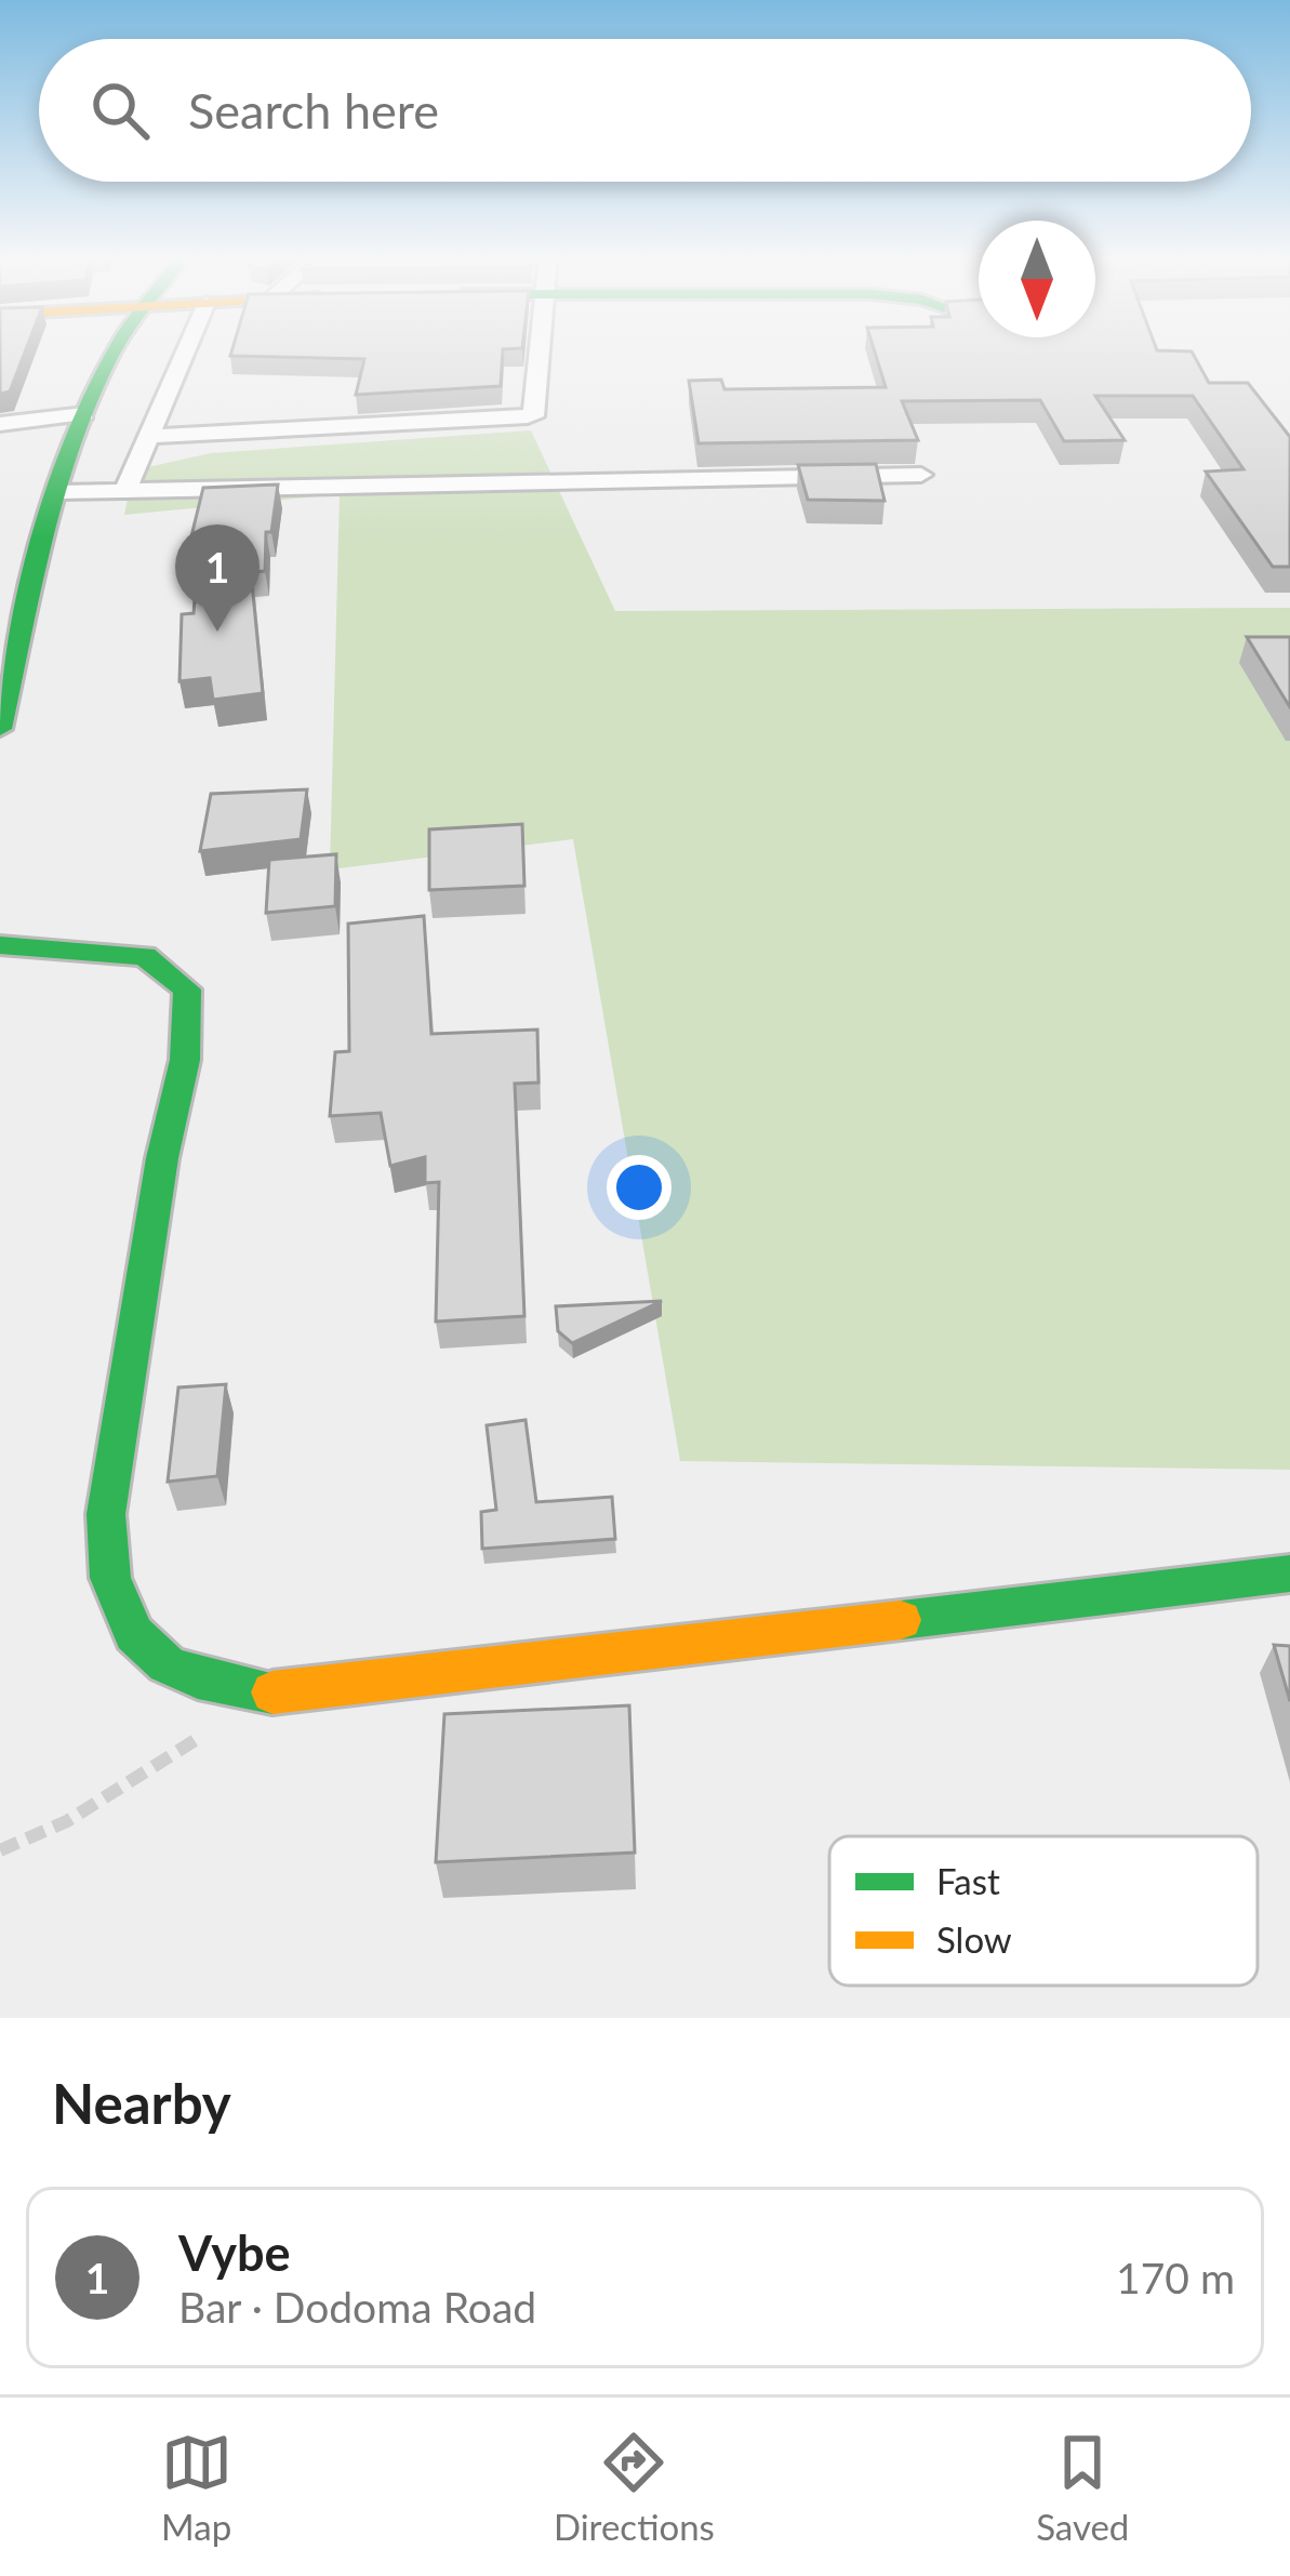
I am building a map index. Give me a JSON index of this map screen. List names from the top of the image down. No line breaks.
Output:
{"legend":["Fast","Slow"],"north":"bottom","page":{"search":"Search here","pins":"1","heading":"Nearby","list":[{"mark":"1","name":"Vybe","note":"Bar · Dodoma Road","value":"170 m"}],"nav":["Map","Directions","Saved"]}}
